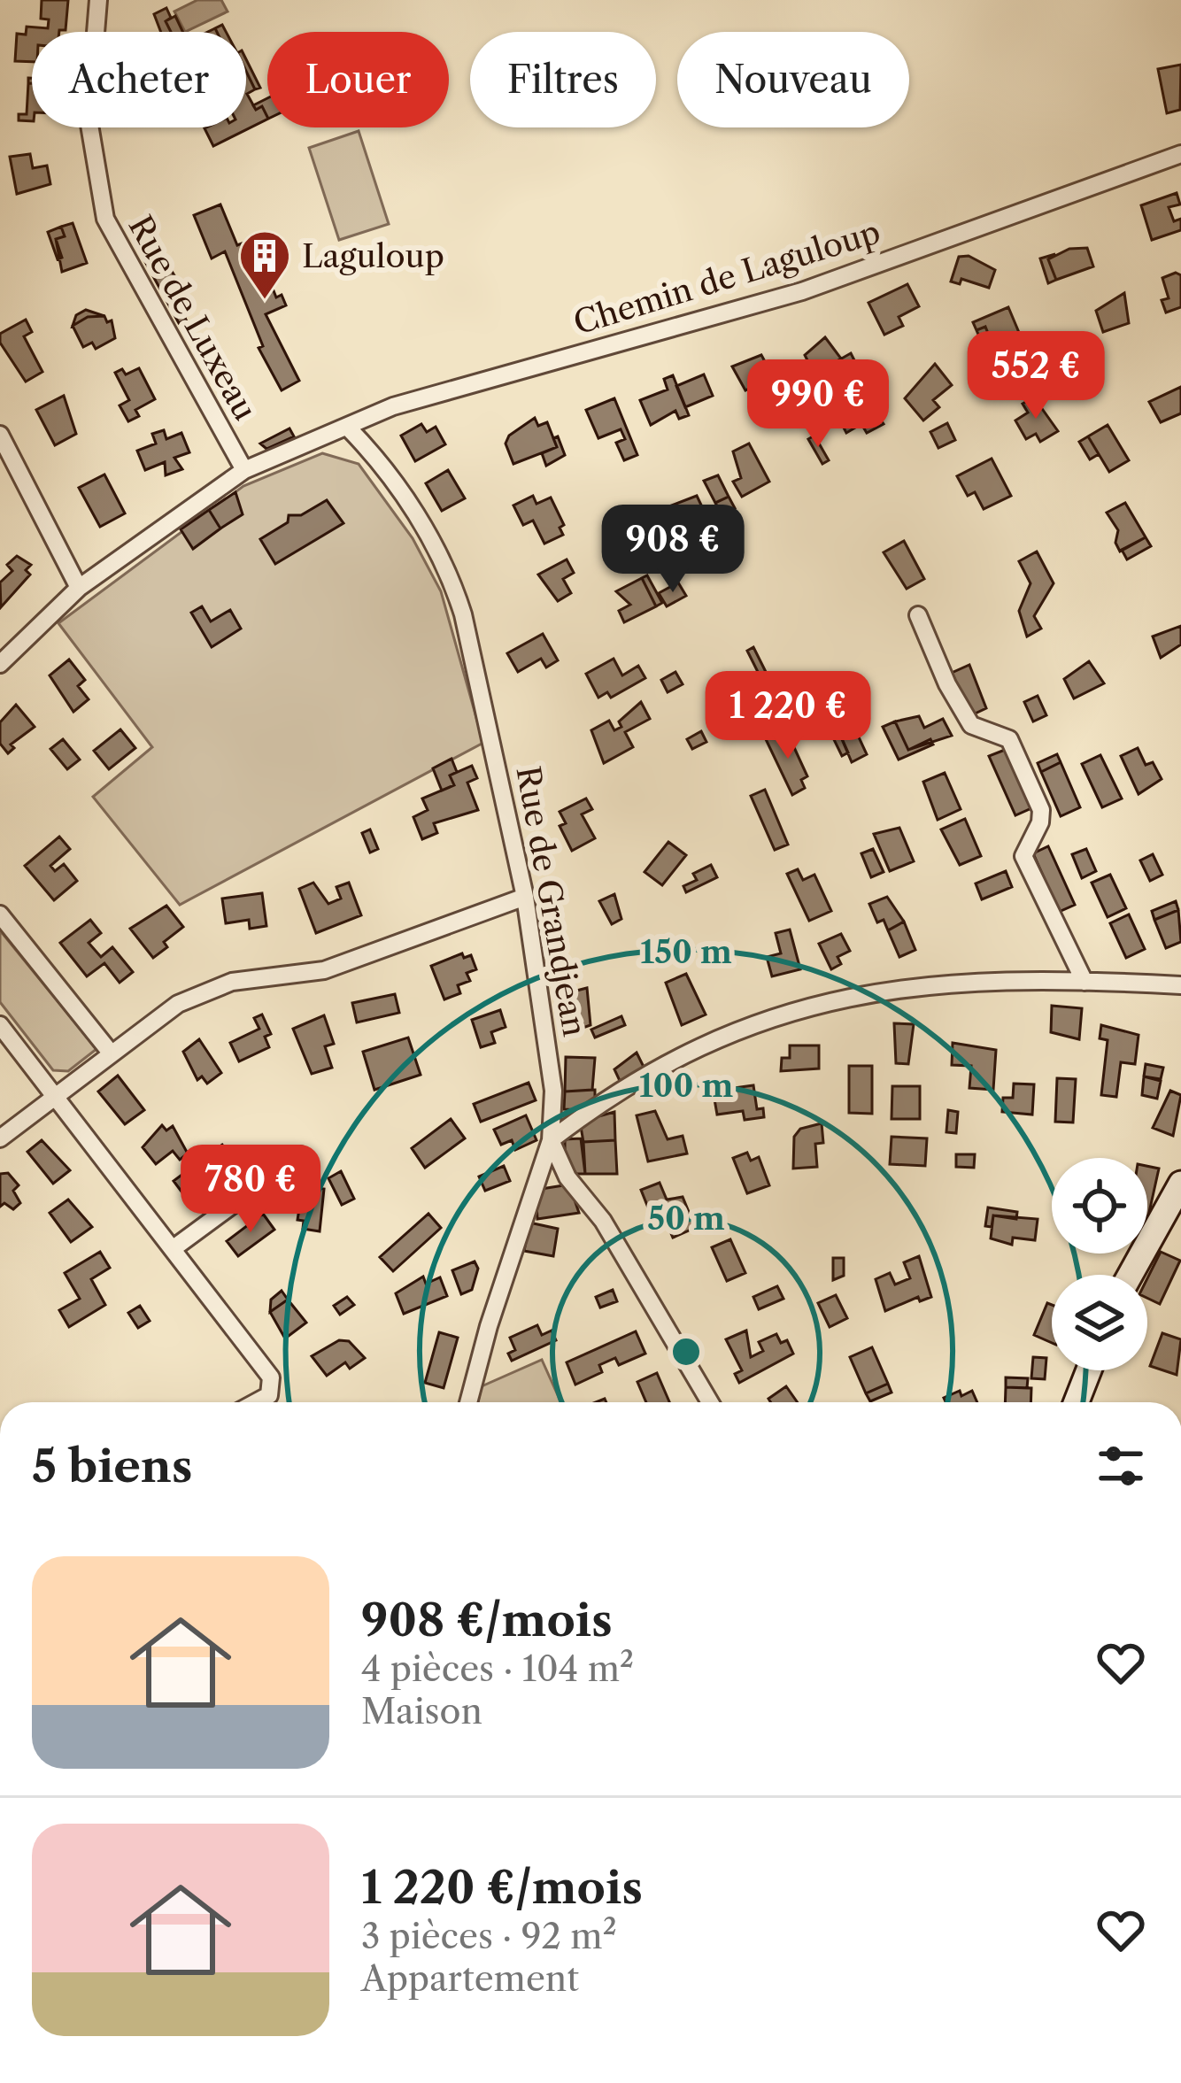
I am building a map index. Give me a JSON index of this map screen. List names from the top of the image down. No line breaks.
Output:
{"streets":{"street":["Chemin de Laguloup","Rue de Luxeau","Rue de Grandjean"]},"crossings":[["Chemin de Laguloup","Rue de Luxeau"],["Chemin de Laguloup","Rue de Grandjean"]],"places":{"building":["Laguloup"]},"page":{"chip":["Acheter","Louer","Filtres","Nouveau"],"price":["552 €","990 €","908 €","1 220 €","780 €"],"heading":"5 biens","list":[{"name":"908 €/mois","note":"4 pièces · 104 m² · Maison"},{"name":"1 220 €/mois","note":"3 pièces · 92 m² · Appartement"}]},"rings":["150 m","100 m","50 m"]}
